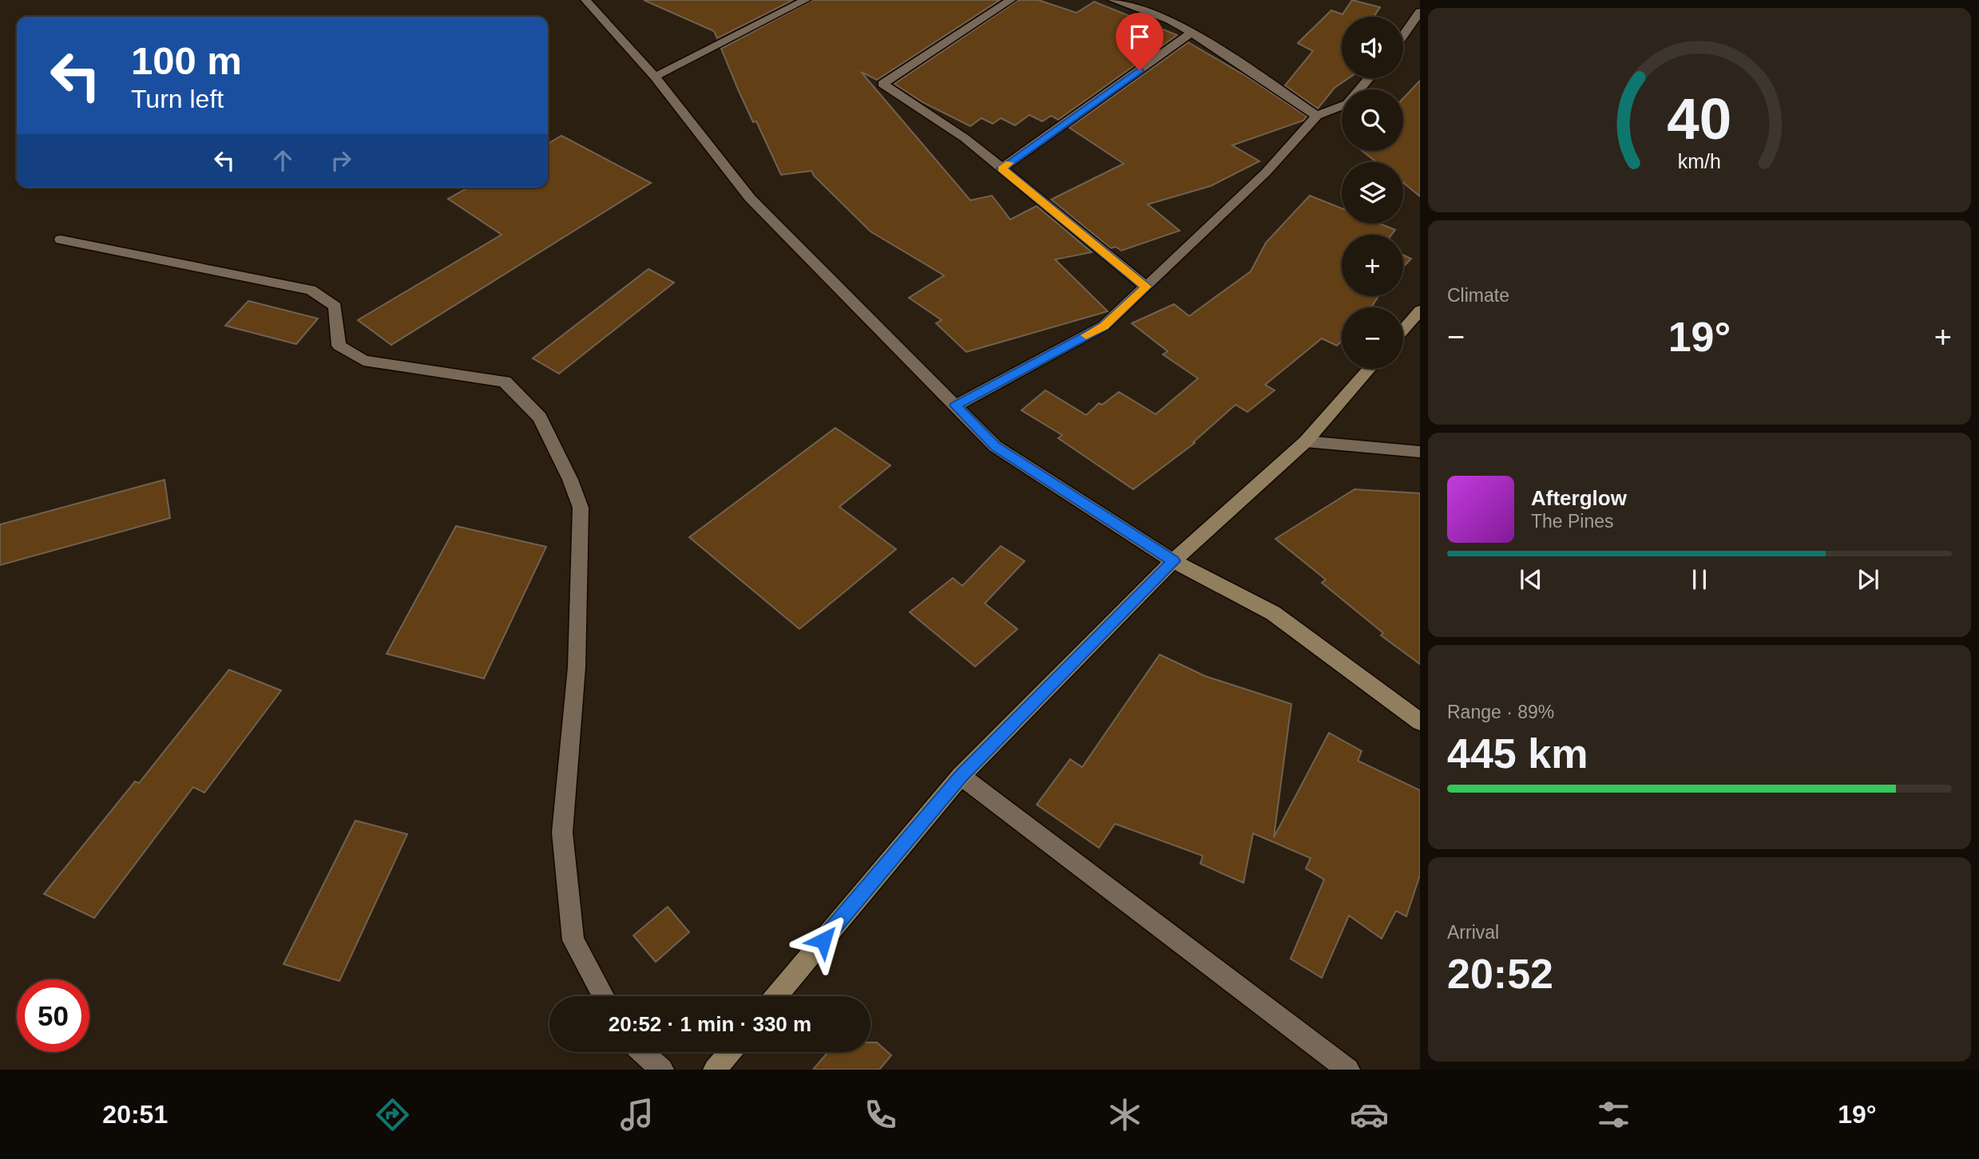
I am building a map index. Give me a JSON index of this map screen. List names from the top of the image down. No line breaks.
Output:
{"page":{"map_buttons":["+","−"],"turn":["100 m","Turn left"],"tile":["Climate",["Range · 89%","445 km"],["Arrival","20:52"]],"heat":["−","19°","+"],"song":["Afterglow","The Pines"],"limit":"50","trip":"20:52 · 1 min · 330 m","tabs":["20:51","19°"],"gauge":["40","km/h"]}}
